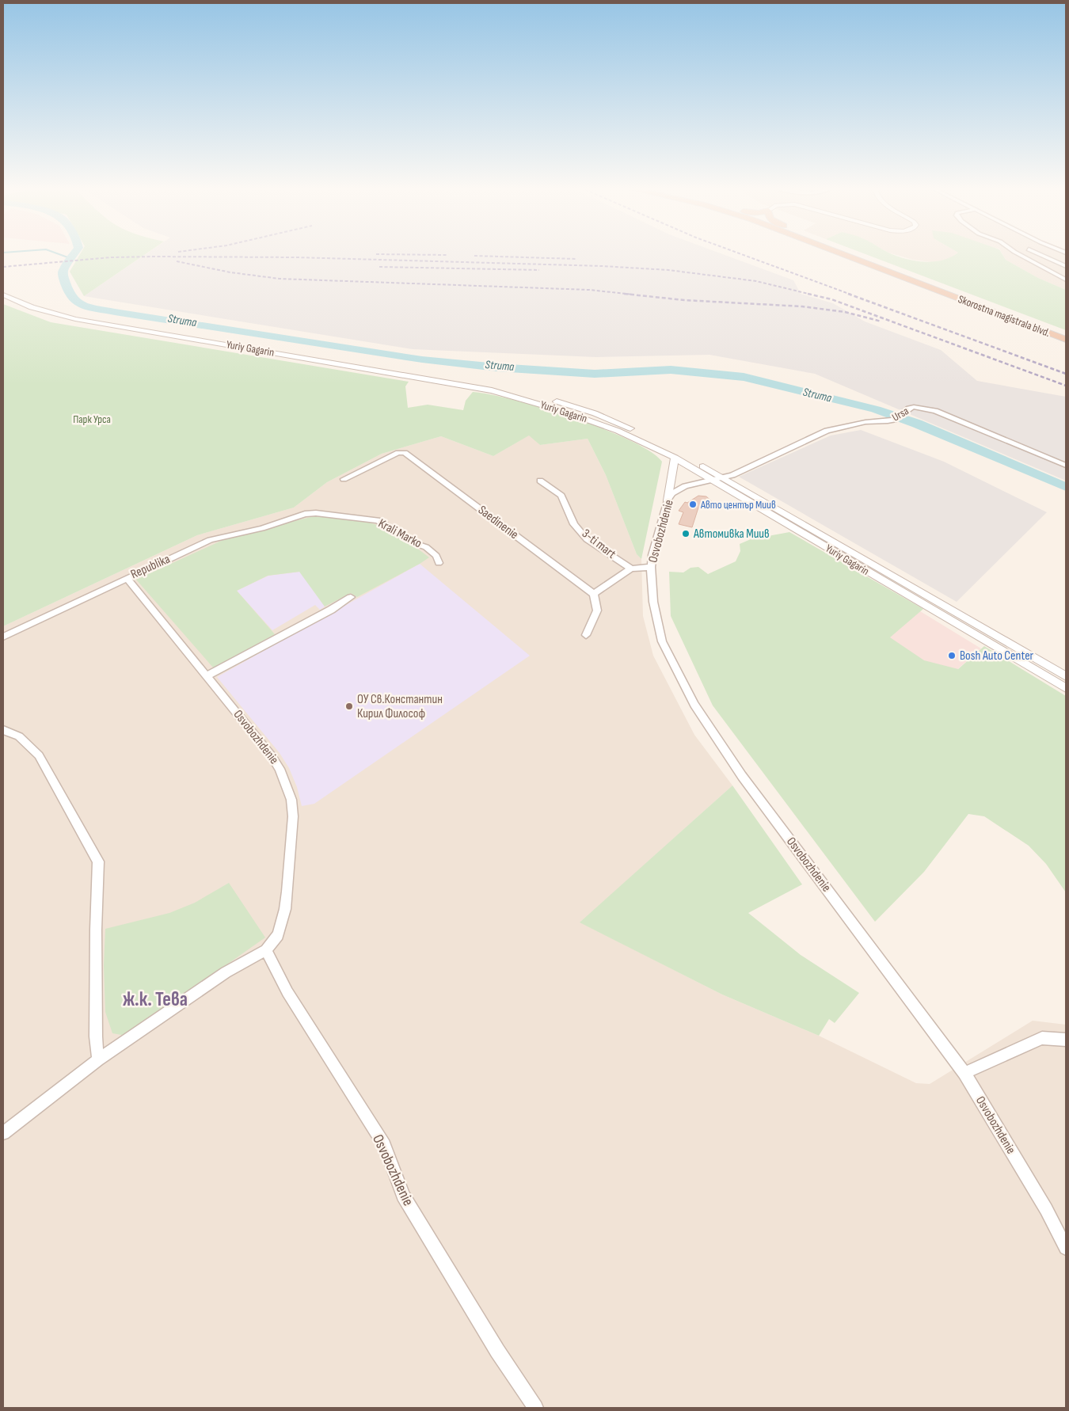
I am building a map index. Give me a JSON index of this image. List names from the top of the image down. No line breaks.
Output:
{"streets":{"highway":["Skorostna magistrala blvd."],"street":["Yuriy Gagarin","Ursa","Saedinenie","Osvobozhdenie","Krali Marko","3-ti mart","Republika"]},"crossings":[["Yuriy Gagarin","Ursa"],["Yuriy Gagarin","Osvobozhdenie"],["Ursa","Osvobozhdenie"],["Osvobozhdenie","Republika"],["Krali Marko","Republika"]],"districts":["ж.к. Тева"],"water":["Struma"],"parks":["Парк Урса"],"places":["Авто център Миив","Автомивка Миив","Bosh Auto Center","ОУ Св.Константин Кирил Философ"]}
